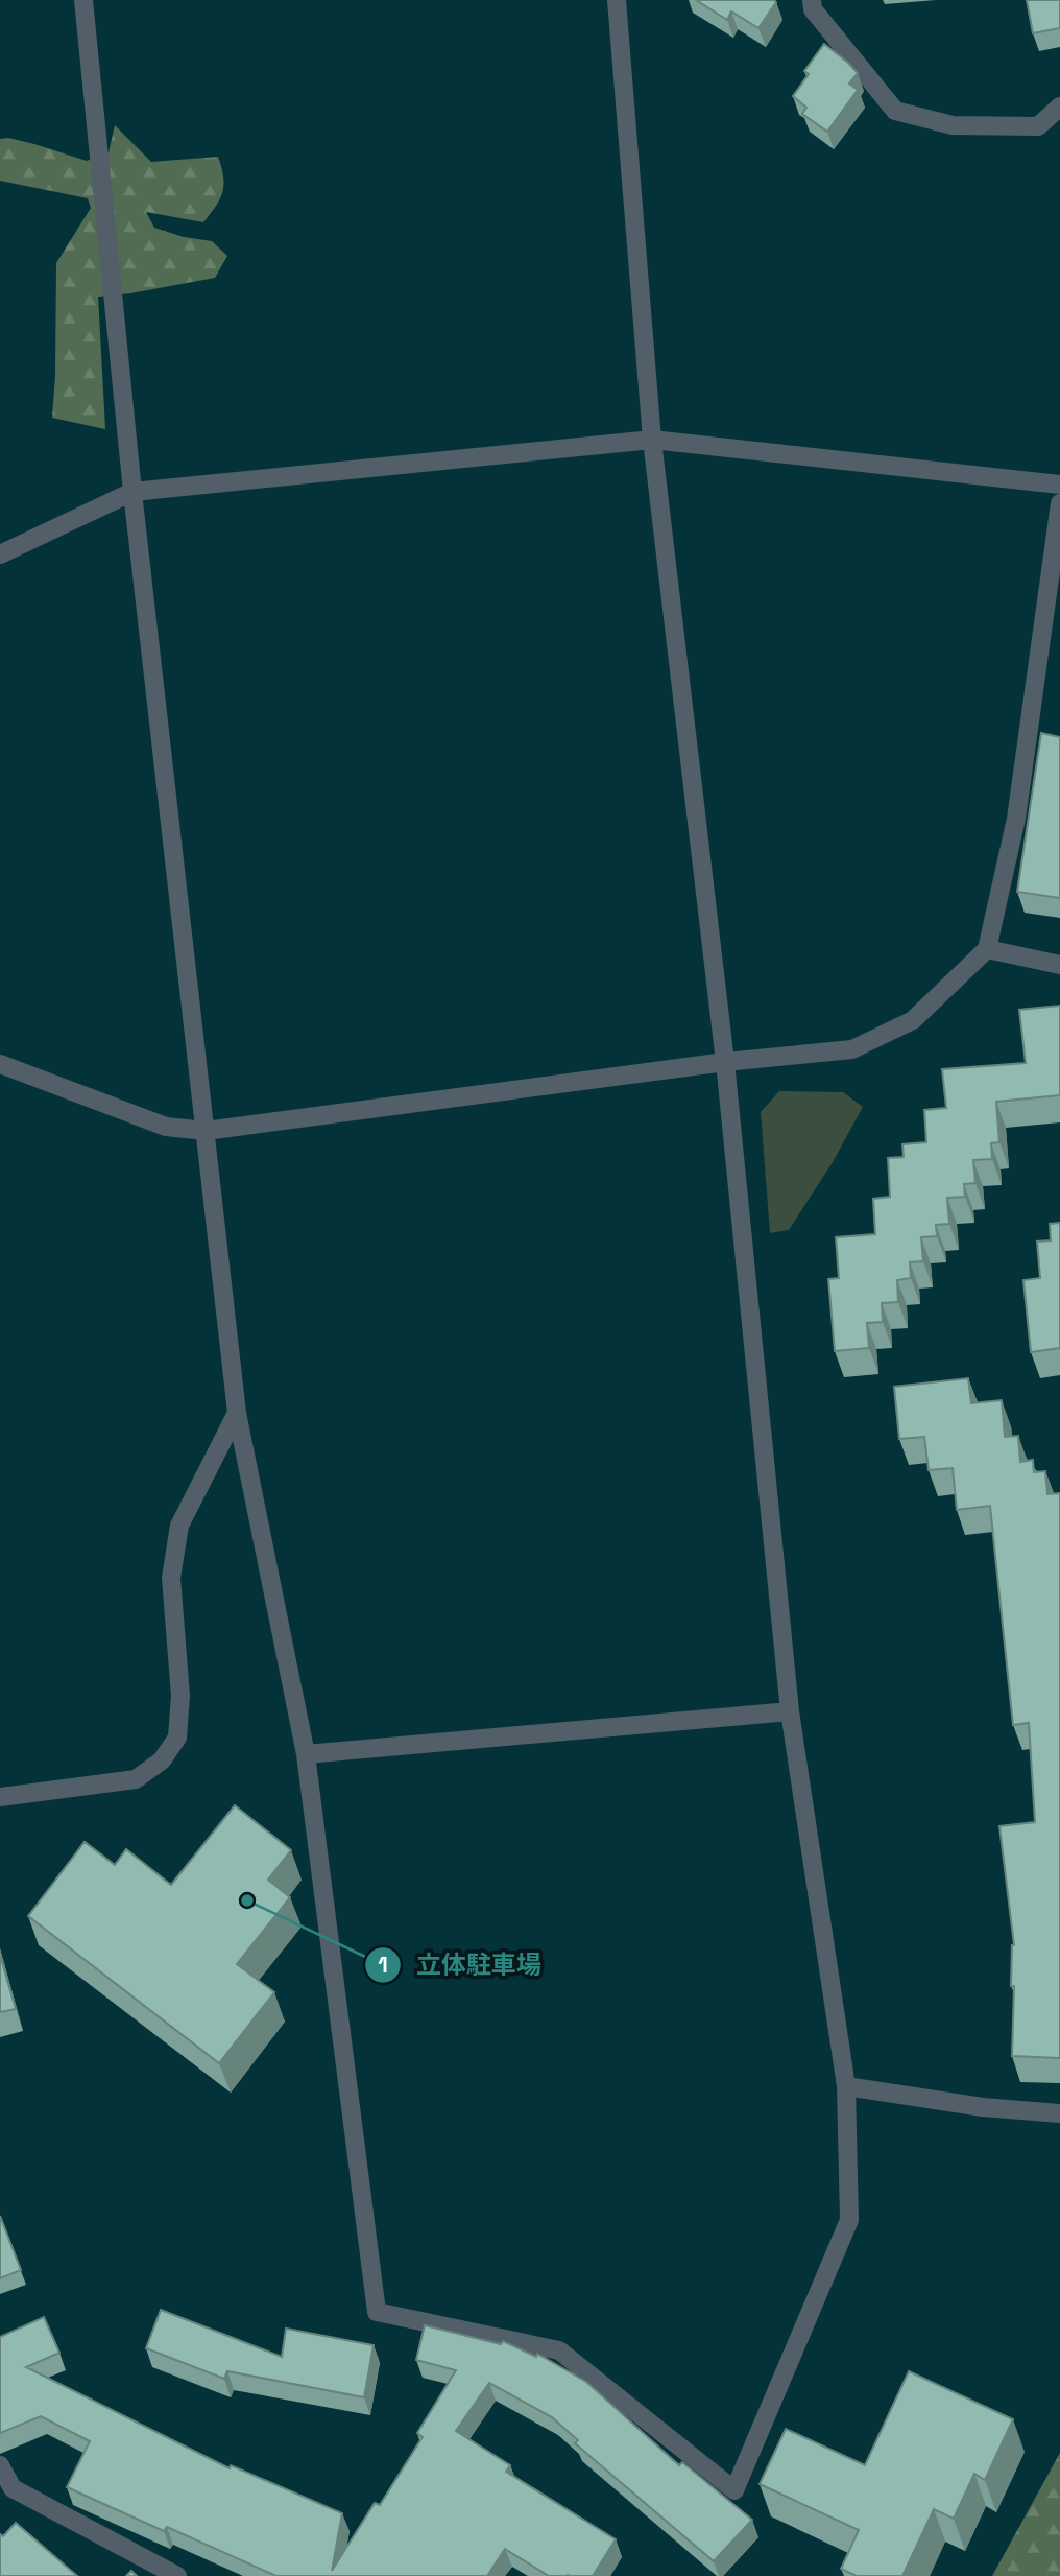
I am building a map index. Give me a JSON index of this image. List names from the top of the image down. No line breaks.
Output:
{"places":["立体駐車場"]}
